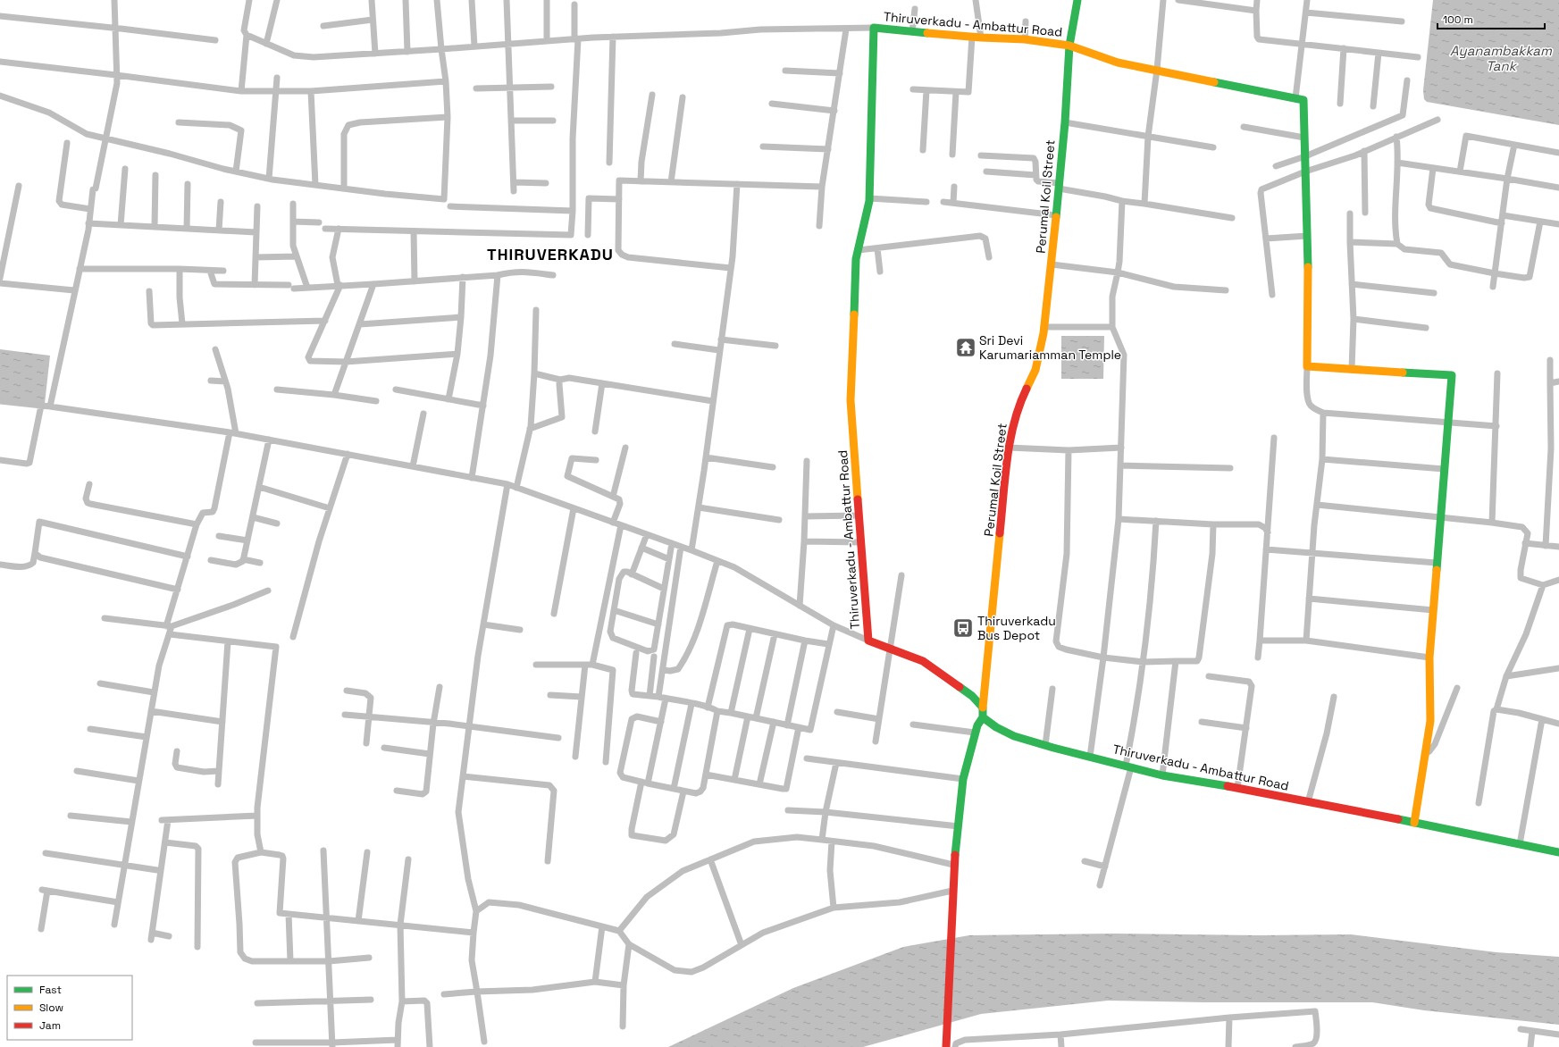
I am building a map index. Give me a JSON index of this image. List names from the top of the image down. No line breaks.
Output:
{"streets":{"street":["Thiruverkadu - Ambattur Road","Perumal Koil Street"]},"crossings":[["Thiruverkadu - Ambattur Road","Perumal Koil Street"]],"districts":["THIRUVERKADU"],"water":["Ayanambakkam Tank"],"places":{"temple":["Sri Devi Karumariamman Temple"],"bus stop":["Thiruverkadu Bus Depot"]},"legend":["Fast","Slow","Jam"],"scale_bar":"100 m"}
